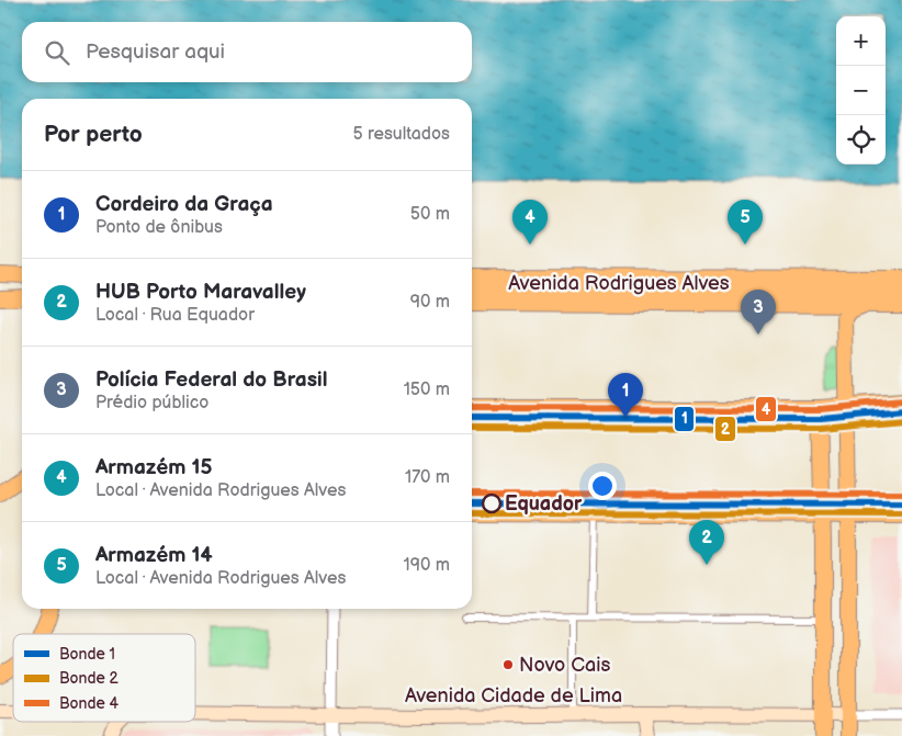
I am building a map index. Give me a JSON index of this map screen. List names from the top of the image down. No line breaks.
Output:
{"streets":{"main road":["Avenida Rodrigues Alves","Avenida Cidade de Lima"]},"places":["Equador","Novo Cais"],"lines":["tram line 4","tram line 1","tram line 2"],"legend":["Bonde 1","Bonde 2","Bonde 4"],"page":{"map_buttons":["+","−"],"search":"Pesquisar aqui","heading":["Por perto","5 resultados"],"list":[{"mark":"1","name":"Cordeiro da Graça","note":"Ponto de ônibus","value":"50 m"},{"mark":"2","name":"HUB Porto Maravalley","note":"Local · Rua Equador","value":"90 m"},{"mark":"3","name":"Polícia Federal do Brasil","note":"Prédio público","value":"150 m"},{"mark":"4","name":"Armazém 15","note":"Local · Avenida Rodrigues Alves","value":"170 m"},{"mark":"5","name":"Armazém 14","note":"Local · Avenida Rodrigues Alves","value":"190 m"}],"pins":["4","5","3","1","2"]}}
